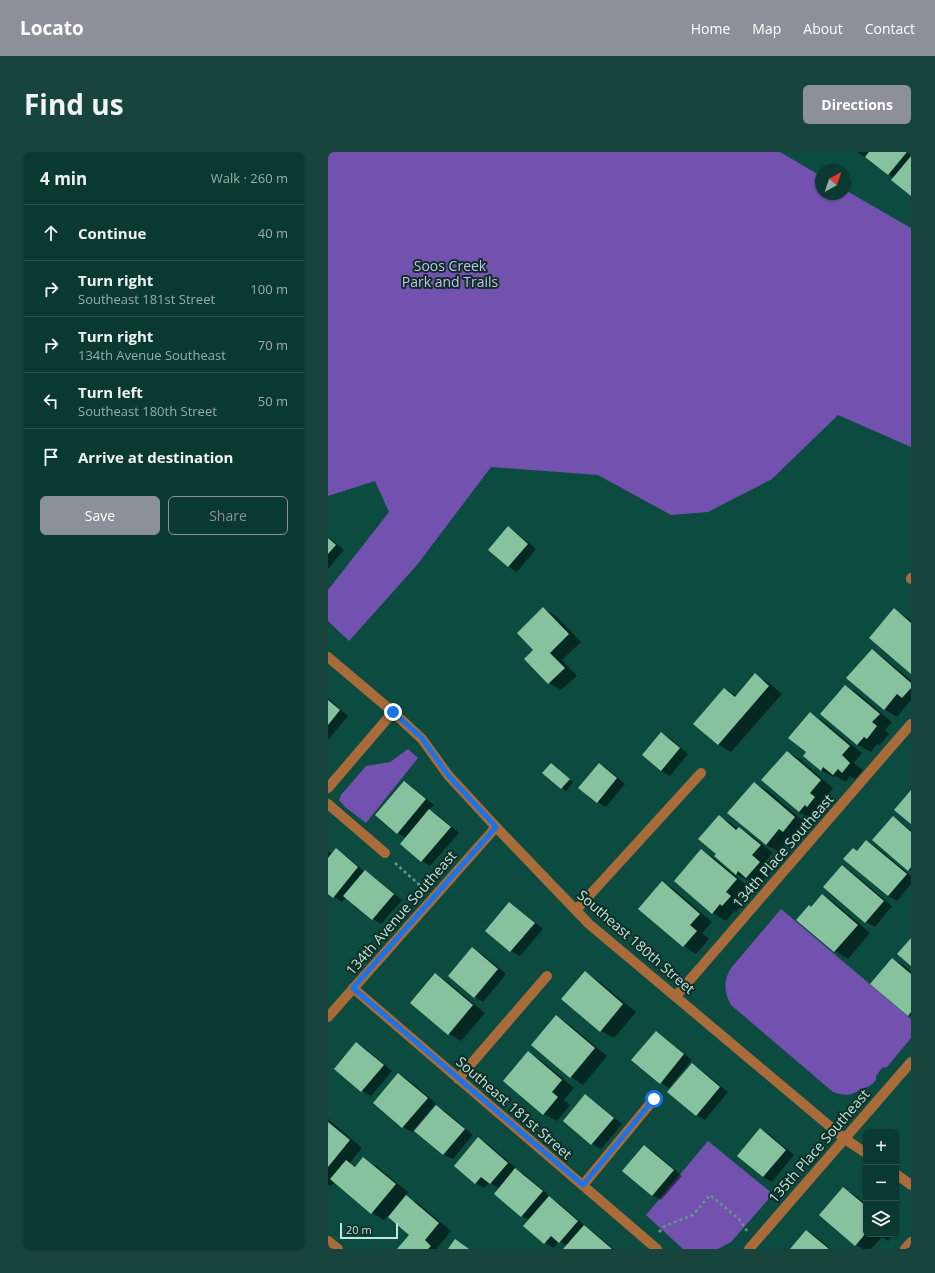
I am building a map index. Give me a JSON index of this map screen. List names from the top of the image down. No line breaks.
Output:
{"streets":{"street":["134th Place Southeast","134th Avenue Southeast","Southeast 180th Street","Southeast 181st Street","135th Place Southeast"]},"crossings":[["134th Place Southeast","Southeast 180th Street"],["134th Avenue Southeast","Southeast 180th Street"],["134th Avenue Southeast","Southeast 181st Street"],["Southeast 180th Street","135th Place Southeast"]],"parks":["Soos Creek Park and Trails"],"scale_bar":"20 m","north":"top right","page":{"header":"Locato","nav":["Home","Map","About","Contact"],"title":"Find us","buttons":["Directions",["Save","Share"]],"heading":["4 min","Walk · 260 m"],"list":[["Continue","40 m"],["Turn right","Southeast 181st Street","100 m"],["Turn right","134th Avenue Southeast","70 m"],["Turn left","Southeast 180th Street","50 m"],"Arrive at destination"],"map_buttons":["+","−"],"scale":"20 m"}}
